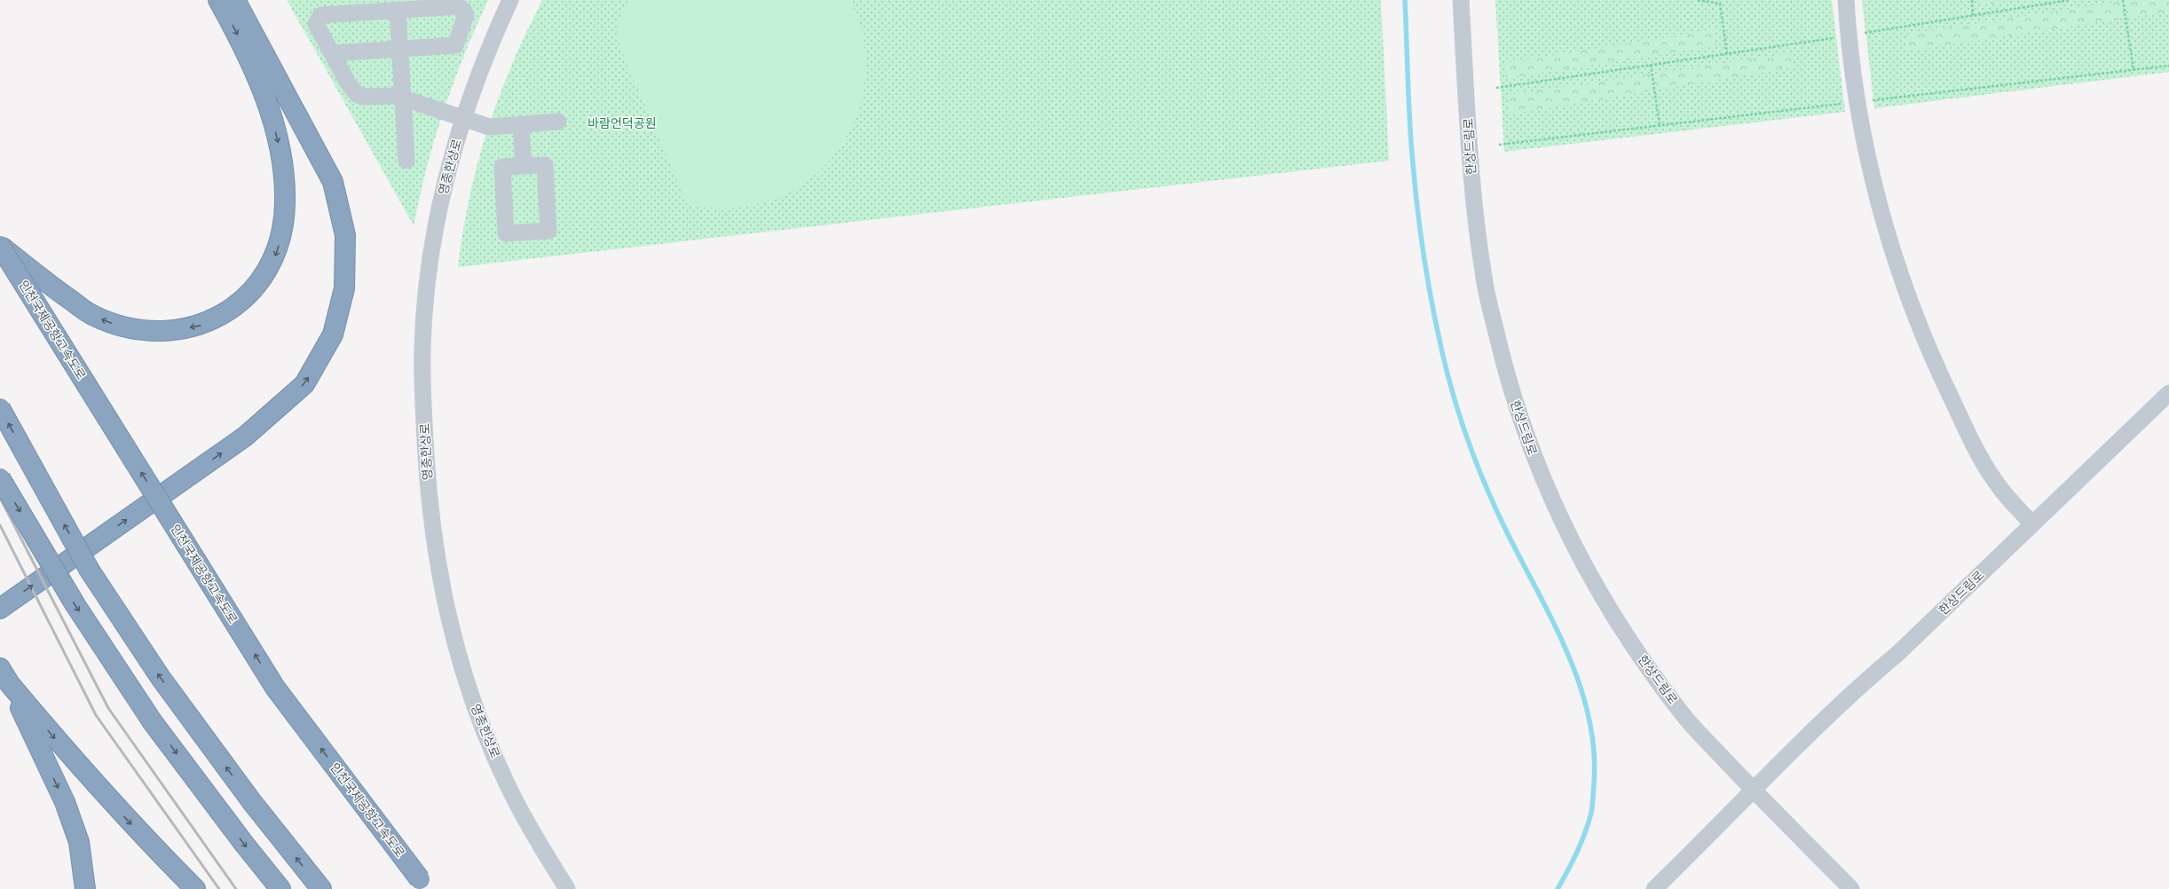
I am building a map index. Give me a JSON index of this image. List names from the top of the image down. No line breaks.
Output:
{"streets":{"highway":["인천국제공항고속도로"],"street":["한상드림로","영종한상로"]},"parks":["바람언덕공원"]}
